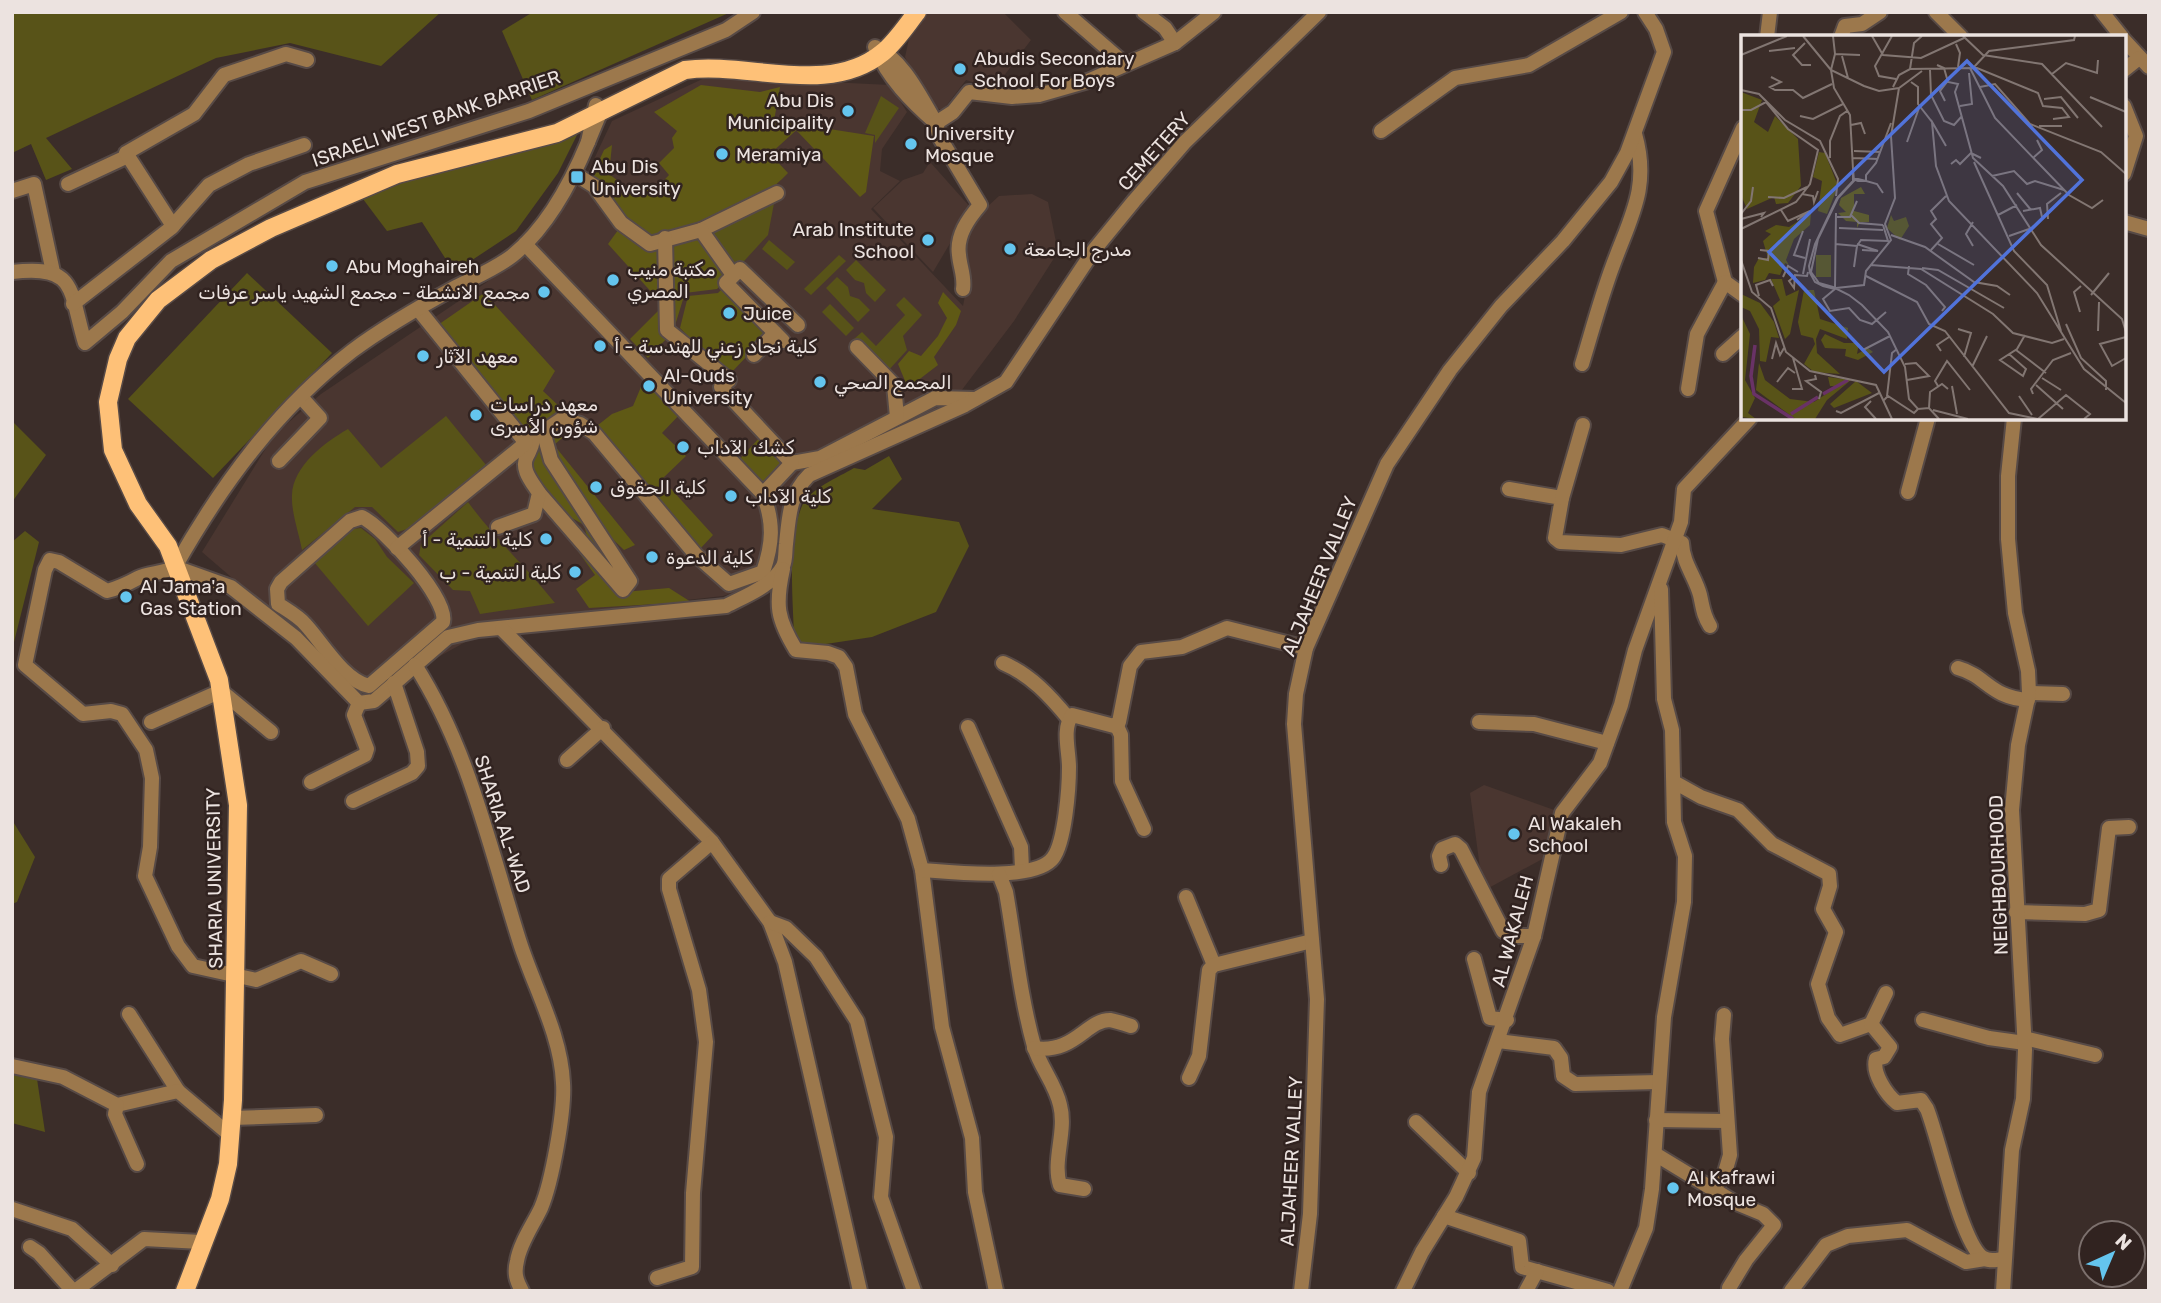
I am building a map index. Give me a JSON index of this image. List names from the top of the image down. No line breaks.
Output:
{"streets":{"main road":["SHARIA UNIVERSITY"],"street":["ISRAELI WEST BANK BARRIER","CEMETERY","ALJAHEER VALLEY","SHARIA AL-WAD","NEIGHBOURHOOD","AL WAKALEH"]},"places":{"other":["Abudis Secondary School For Boys","Abu Dis Municipality","University Mosque","Meramiya","Arab Institute School","مدرج الجامعة","Abu Moghaireh","مكتبة منيب المصري","مجمع الانشطة - مجمع الشهيد ياسر عرفات","Juice","كلية نجاد زعني للهندسة - أ","معهد الآثار","المجمع الصحي","Al-Quds University","معهد دراسات شؤون الأسرى","كشك الآداب","كلية الحقوق","كلية الآداب","كلية التنمية - أ","كلية الدعوة","كلية التنمية - ب","Al Jama'a Gas Station","Al Wakaleh School","Al Kafrawi Mosque"],"transit":["Abu Dis University"]},"north":"top right"}
